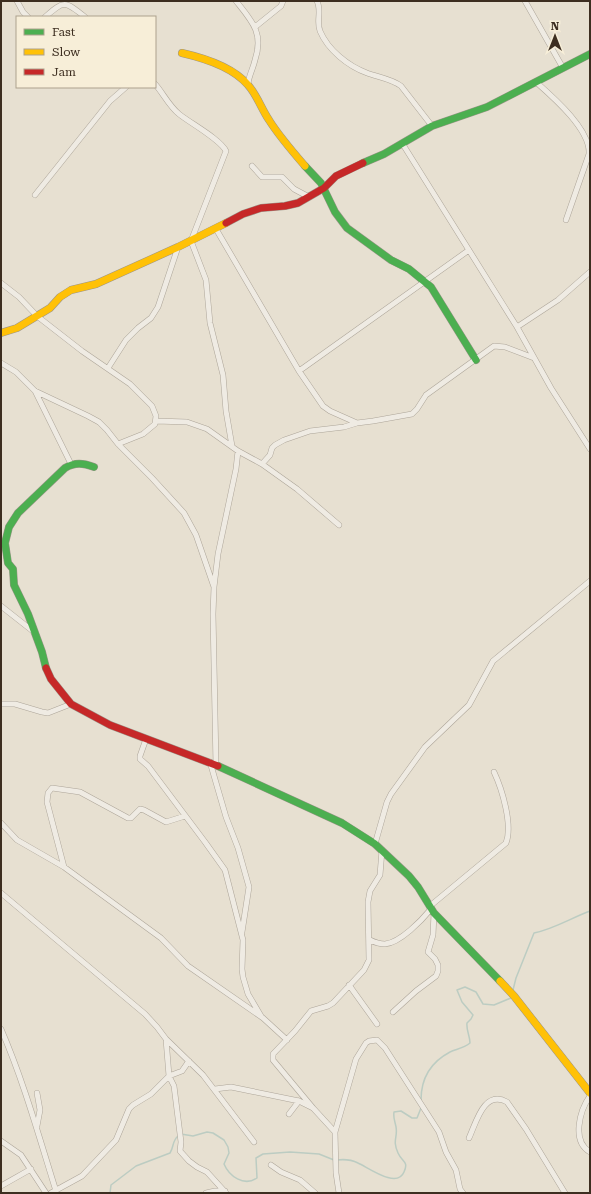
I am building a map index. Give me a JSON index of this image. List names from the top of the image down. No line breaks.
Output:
{"legend":["Fast","Slow","Jam"],"north":"top"}
